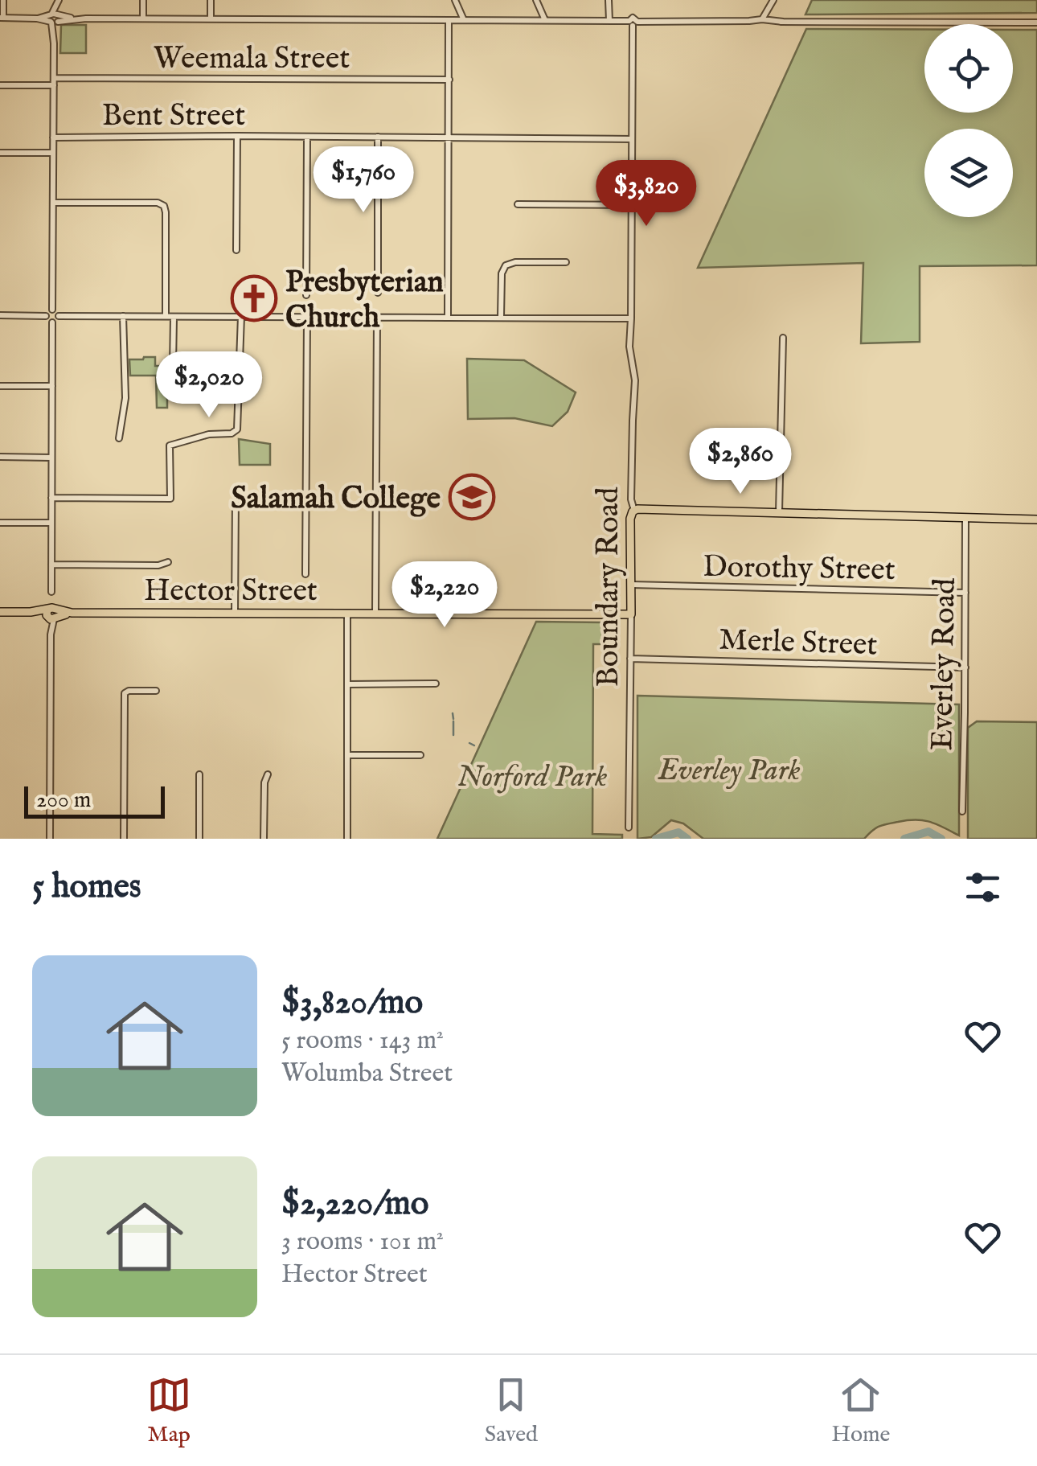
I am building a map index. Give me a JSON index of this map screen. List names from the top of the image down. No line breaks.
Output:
{"streets":{"main road":["Boundary Road","Hector Street"],"street":["Weemala Street","Bent Street","Dorothy Street","Merle Street","Everley Road"]},"crossings":[["Bent Street","Boundary Road"],["Dorothy Street","Boundary Road"],["Dorothy Street","Everley Road"],["Boundary Road","Hector Street"],["Boundary Road","Merle Street"],["Merle Street","Everley Road"]],"parks":["Everley Park","Norford Park"],"places":{"church":["Presbyterian Church"],"school or university":["Salamah College"]},"scale_bar":"200 m","page":{"price":["$1,760","$3,820","$2,020","$2,860","$2,220"],"scale":"200 m","heading":"5 homes","list":[{"name":"$3,820/mo","note":"5 rooms · 143 m² · Wolumba Street"},{"name":"$2,220/mo","note":"3 rooms · 101 m² · Hector Street"}],"tabs":["Map","Saved","Home"]}}
